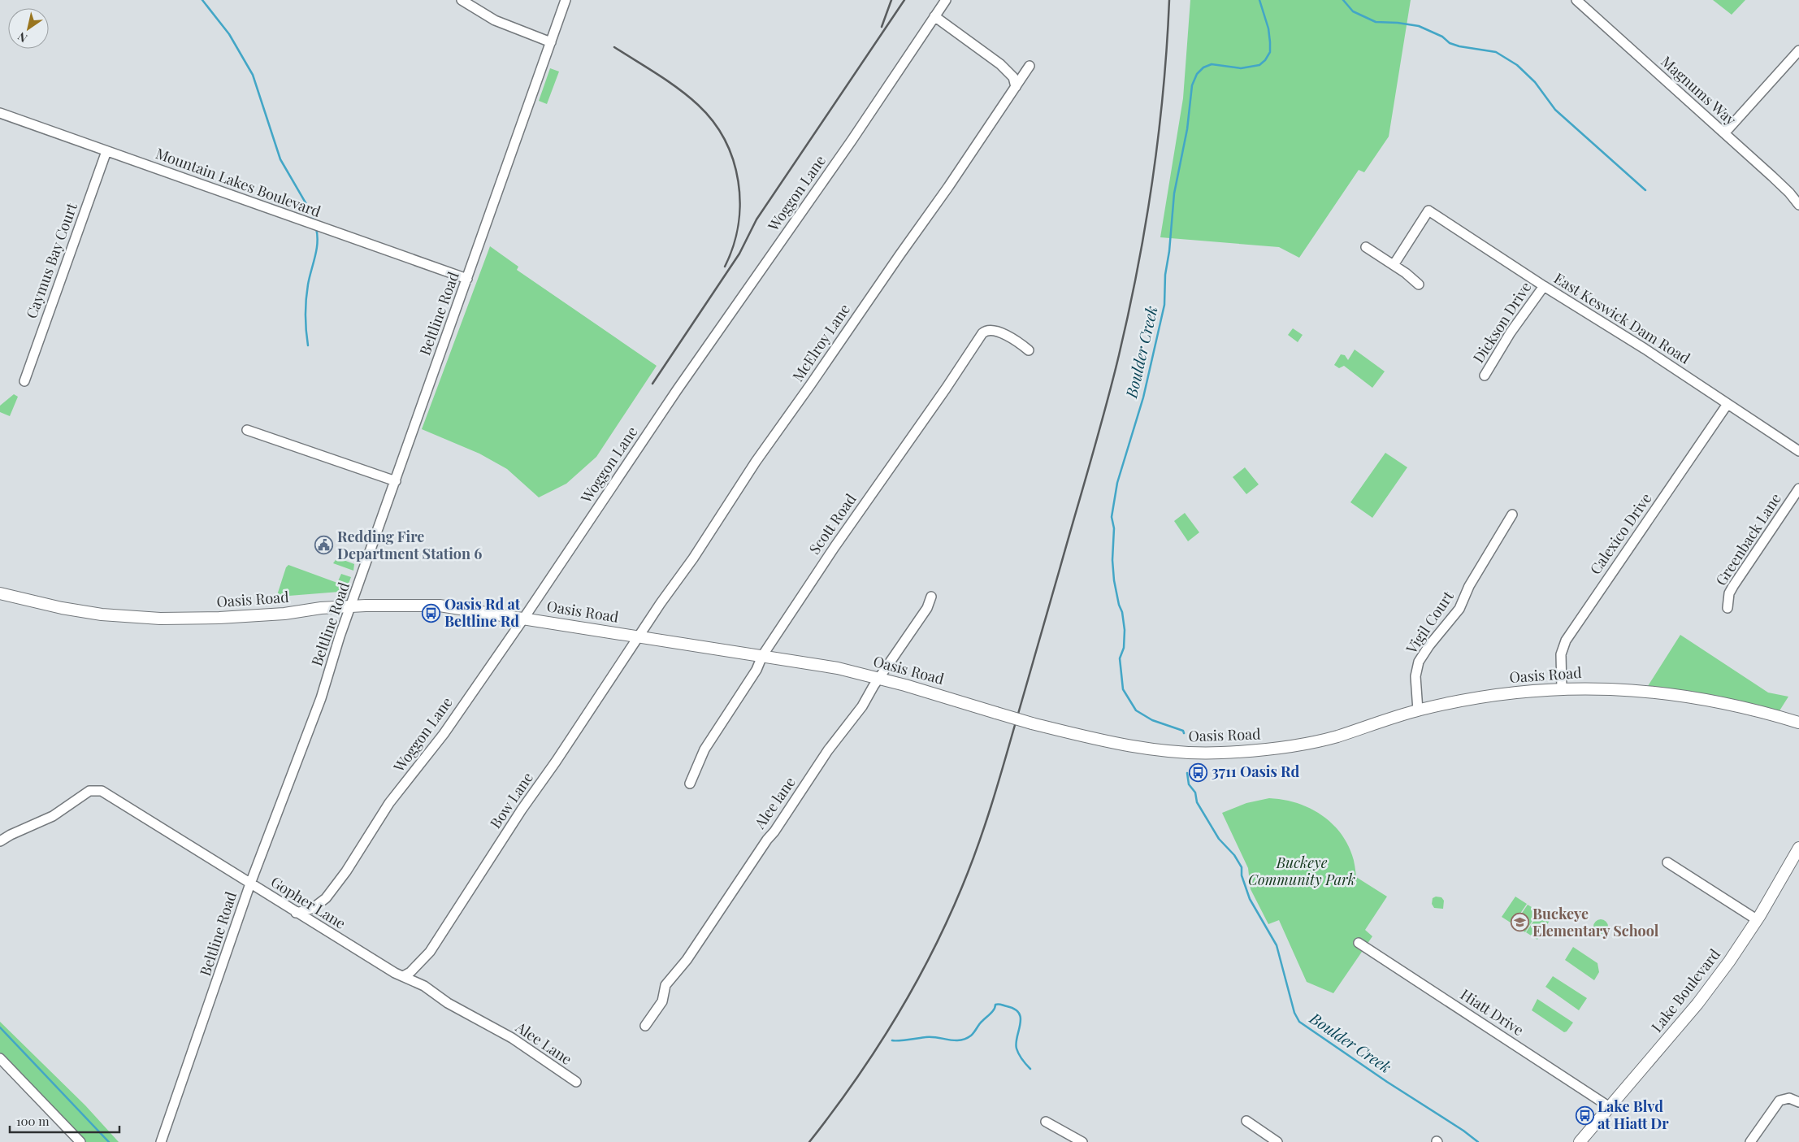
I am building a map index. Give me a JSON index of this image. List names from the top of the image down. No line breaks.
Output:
{"streets":{"main road":["Oasis Road","Lake Boulevard"],"street":["Magnums Way","Mountain Lakes Boulevard","Woggon Lane","Caymus Bay Court","Beltline Road","East Keswick Dam Road","Dickson Drive","McElroy Lane","Scott Road","Calexico Drive","Greenback Lane","Vigil Court","Bow Lane","Alee lane","Gopher Lane","Hiatt Drive","Alee Lane"]},"crossings":[["Mountain Lakes Boulevard","Caymus Bay Court"],["Mountain Lakes Boulevard","Beltline Road"],["Woggon Lane","Oasis Road"],["Woggon Lane","Gopher Lane"],["Beltline Road","Oasis Road"],["Beltline Road","Gopher Lane"],["East Keswick Dam Road","Dickson Drive"],["East Keswick Dam Road","Calexico Drive"],["McElroy Lane","Oasis Road"],["McElroy Lane","Bow Lane"],["Scott Road","Oasis Road"],["Calexico Drive","Oasis Road"],["Oasis Road","Vigil Court"],["Oasis Road","Bow Lane"],["Oasis Road","Alee lane"],["Bow Lane","Gopher Lane"],["Gopher Lane","Alee Lane"],["Lake Boulevard","Hiatt Drive"]],"water":["Boulder Creek"],"parks":["Buckeye Community Park"],"places":{"public building":["Redding Fire Department Station 6"],"bus stop":["Oasis Rd at Beltline Rd","3711 Oasis Rd","Lake Blvd at Hiatt Dr"],"school or university":["Buckeye Elementary School"]},"scale_bar":"100 m","north":"bottom left"}
